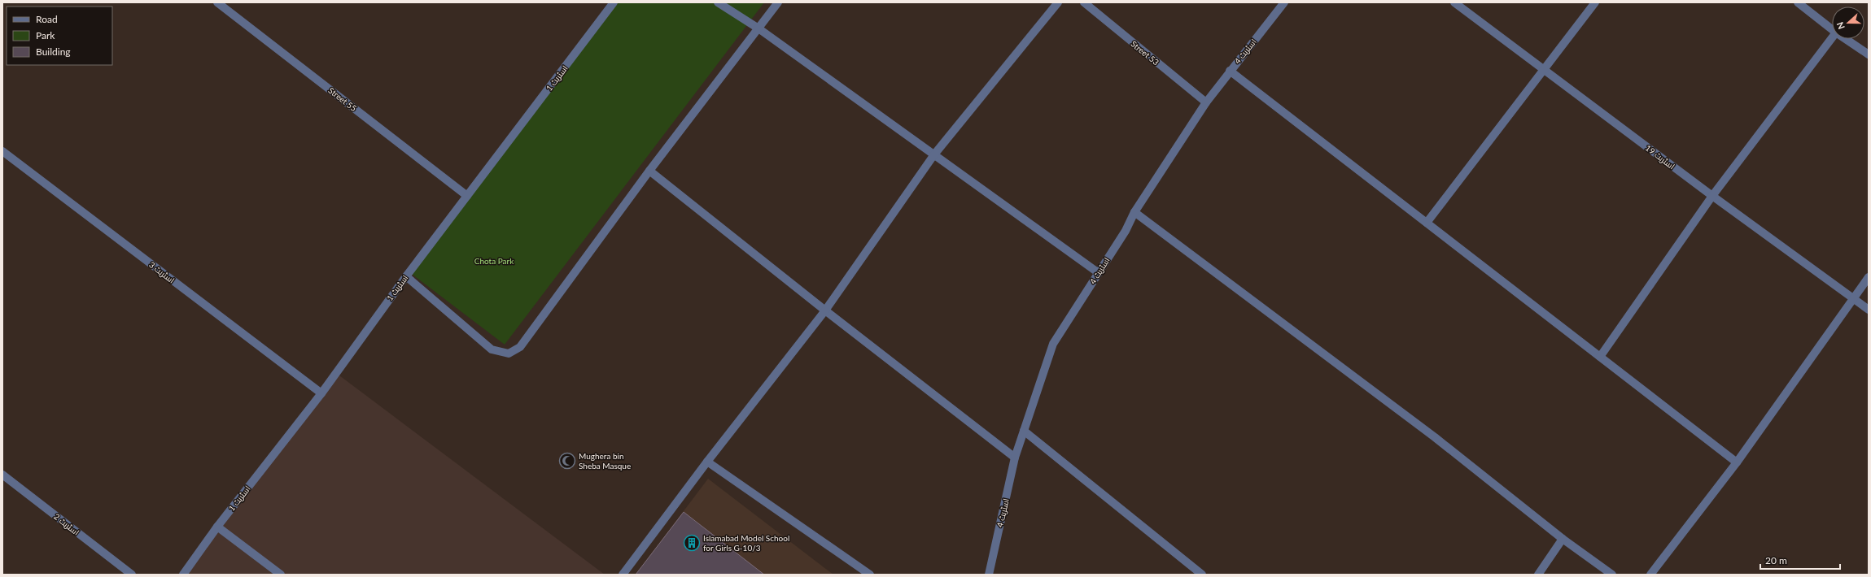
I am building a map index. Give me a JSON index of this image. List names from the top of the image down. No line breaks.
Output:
{"streets":{"street":["اسٹریٹ 4","Street 53","اسٹریٹ 1","Street 55","اسٹریٹ 19","اسٹریٹ 3","اسٹریٹ 2"]},"crossings":[["اسٹریٹ 4","Street 53"],["اسٹریٹ 1","Street 55"],["اسٹریٹ 1","اسٹریٹ 3"]],"parks":["Chota Park"],"places":{"mosque":["Mughera bin Sheba Masque"],"building":["Islamabad Model School for Girls G-10/3"]},"legend":["Road","Park","Building"],"scale_bar":"20 m","north":"left"}
